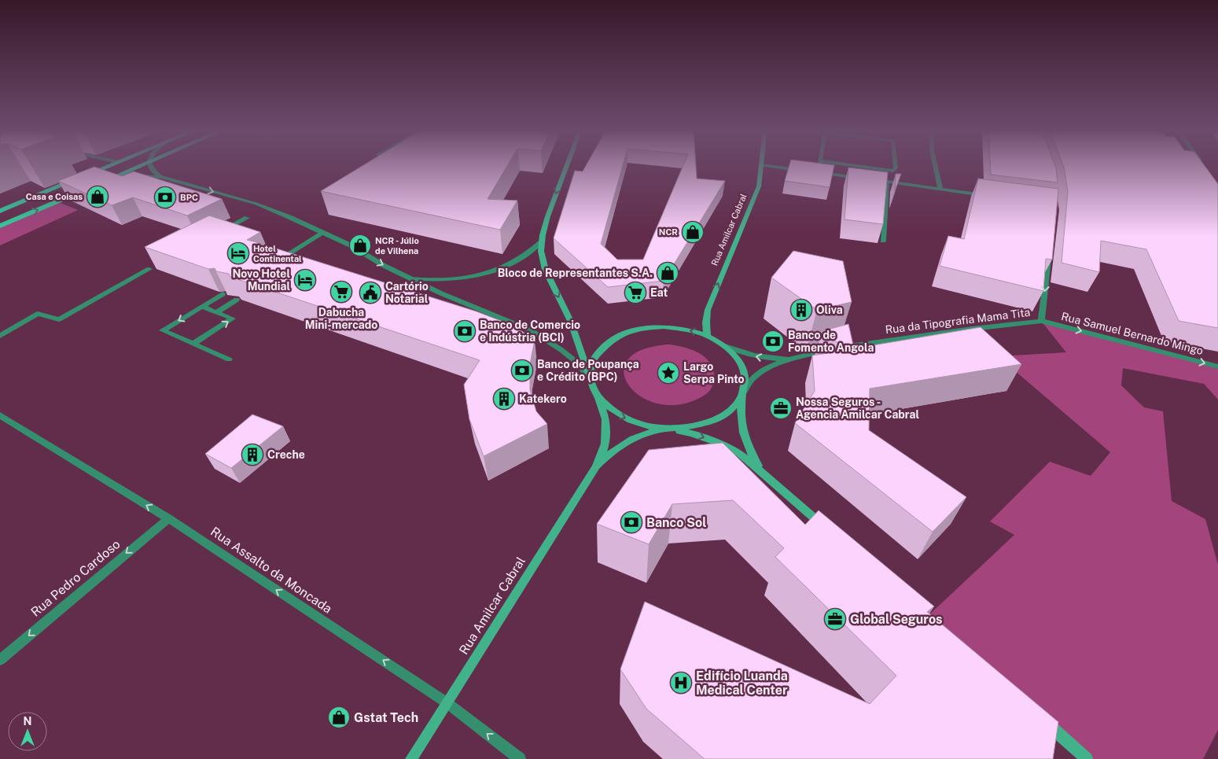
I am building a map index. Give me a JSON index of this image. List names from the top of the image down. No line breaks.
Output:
{"streets":{"main road":["Rua Amilcar Cabral"],"street":["Rua da Tipografia Mama Tita","Rua Samuel Bernardo Mingo","Rua Assalto da Moncada","Rua Pedro Cardoso"]},"crossings":[["Rua Amilcar Cabral","Rua da Tipografia Mama Tita"],["Rua Amilcar Cabral","Rua Assalto da Moncada"],["Rua da Tipografia Mama Tita","Rua Samuel Bernardo Mingo"],["Rua Assalto da Moncada","Rua Pedro Cardoso"]],"one_way":["Rua Samuel Bernardo Mingo","Rua Assalto da Moncada","Rua Pedro Cardoso"],"places":{"shop":["Casa e Coisas","NCR","NCR - Júlio de Vilhena","Bloco de Representantes S.A.","Gstat Tech"],"bank":["BPC","Banco de Comercio e Indústria (BCI)","Banco de Fomento Angola","Banco de Poupança e Crédito (BPC)","Banco Sol"],"hotel":["Hotel Continental","Novo Hotel Mundial"],"supermarket":["Dabucha Mini-mercado","Eat"],"public building":["Cartório Notarial"],"building":["Oliva","Katekero","Creche"],"place":["Largo Serpa Pinto"],"office":["Nossa Seguros - Agencia Amilcar Cabral","Global Seguros"],"hospital":["Edifício Luanda Medical Center"]},"north":"top"}
